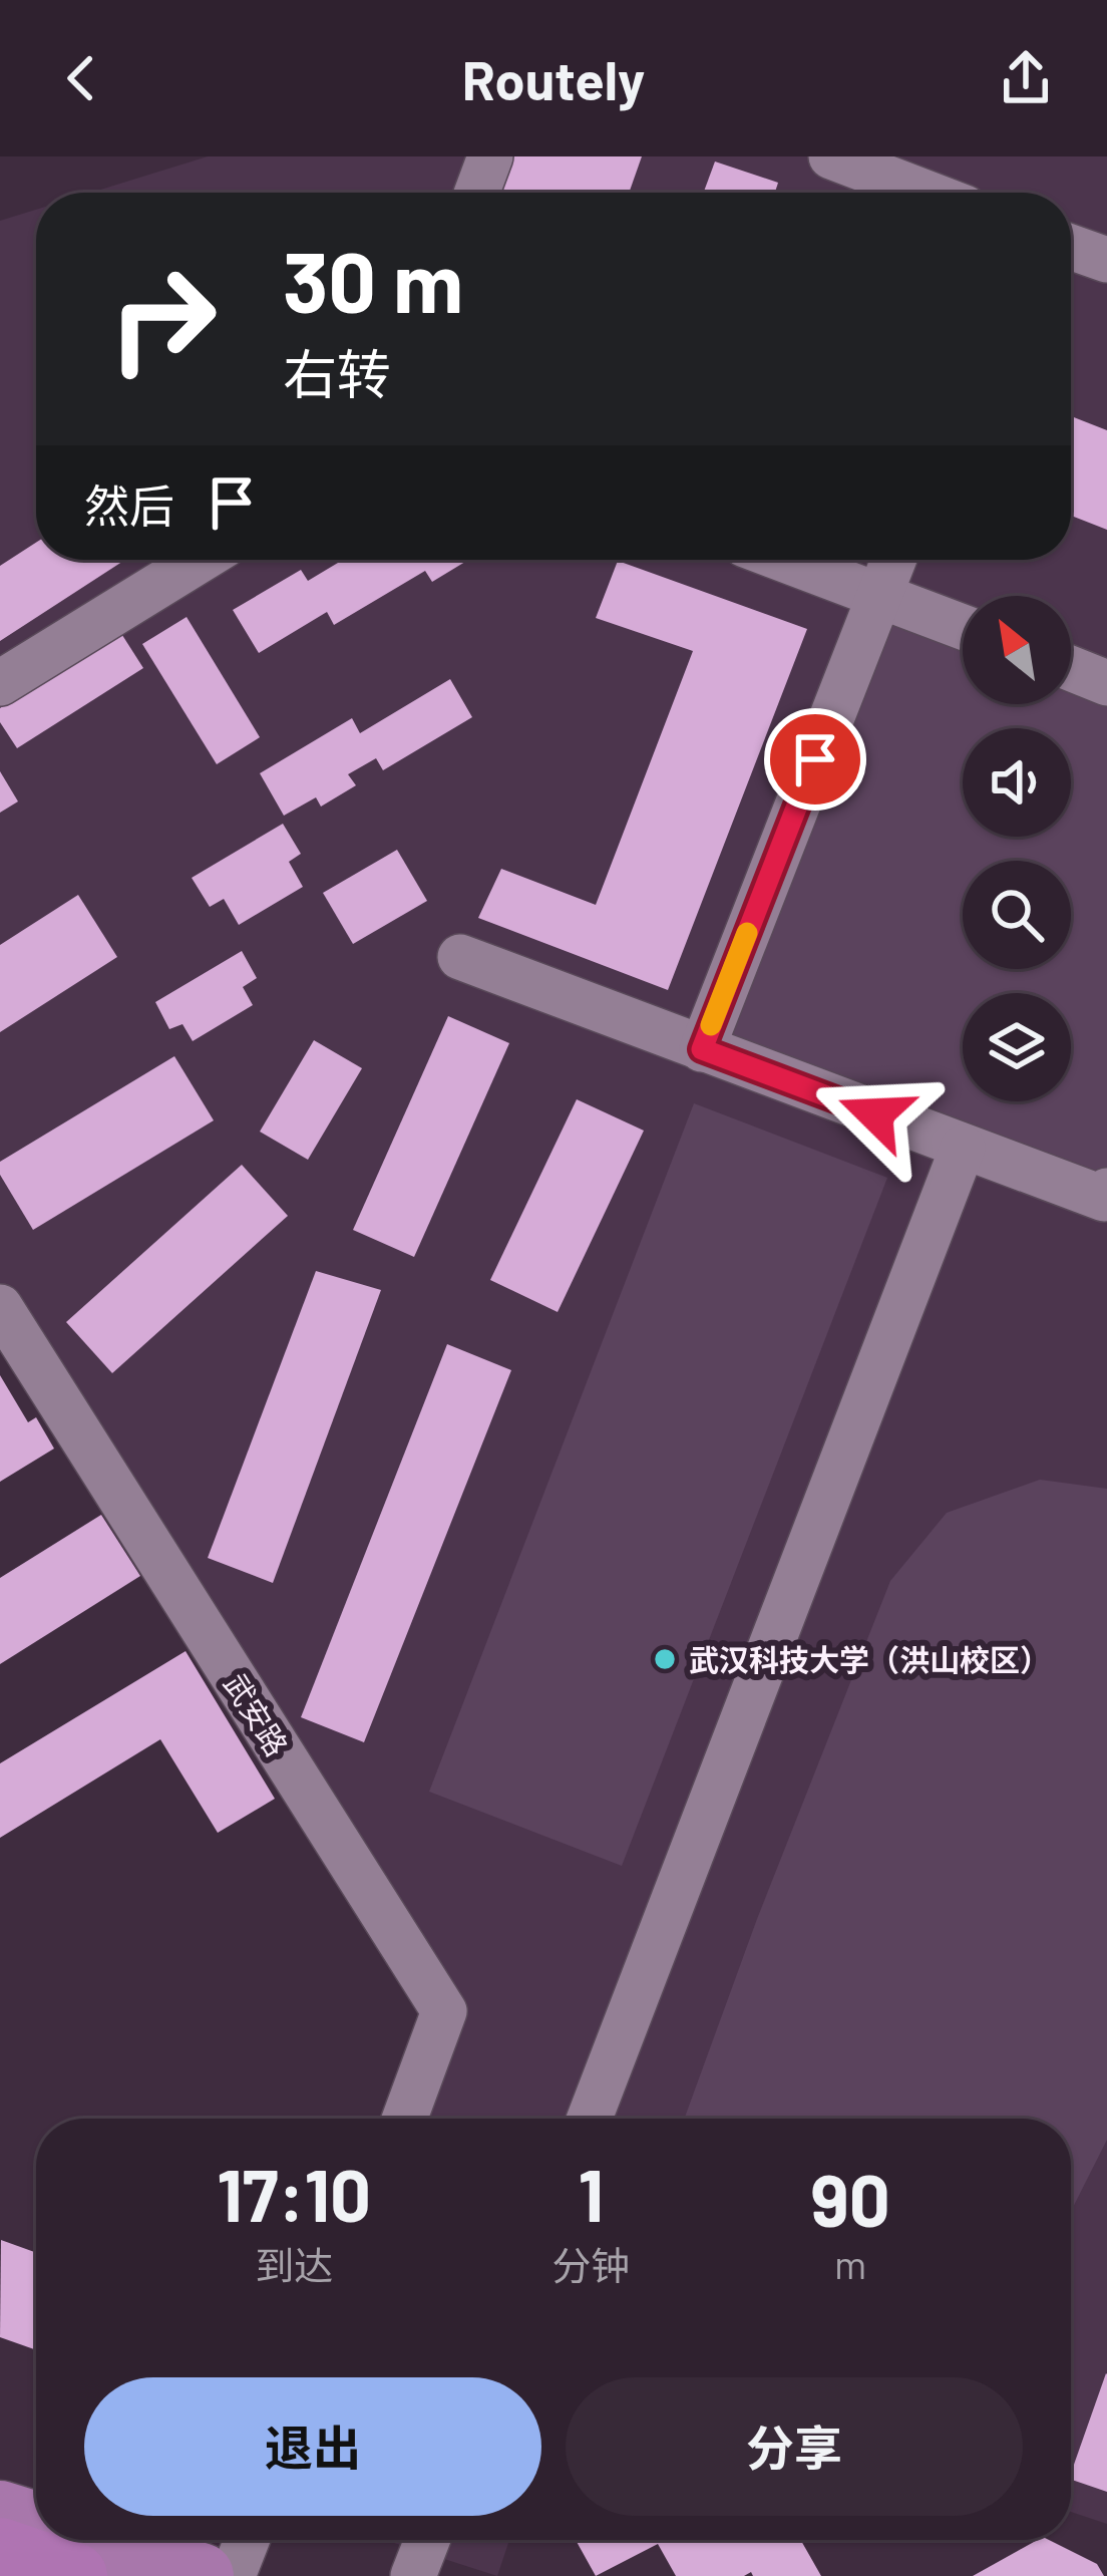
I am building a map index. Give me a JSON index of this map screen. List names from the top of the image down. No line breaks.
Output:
{"streets":{"street":["武安路"]},"places":["武汉科技大学（洪山校区）"],"north":"top left","page":{"header":"Routely","turn":["30 m","右转"],"then":"然后","eta":["17:10","到达","1","分钟","90","m"],"buttons":["退出","分享"]}}
